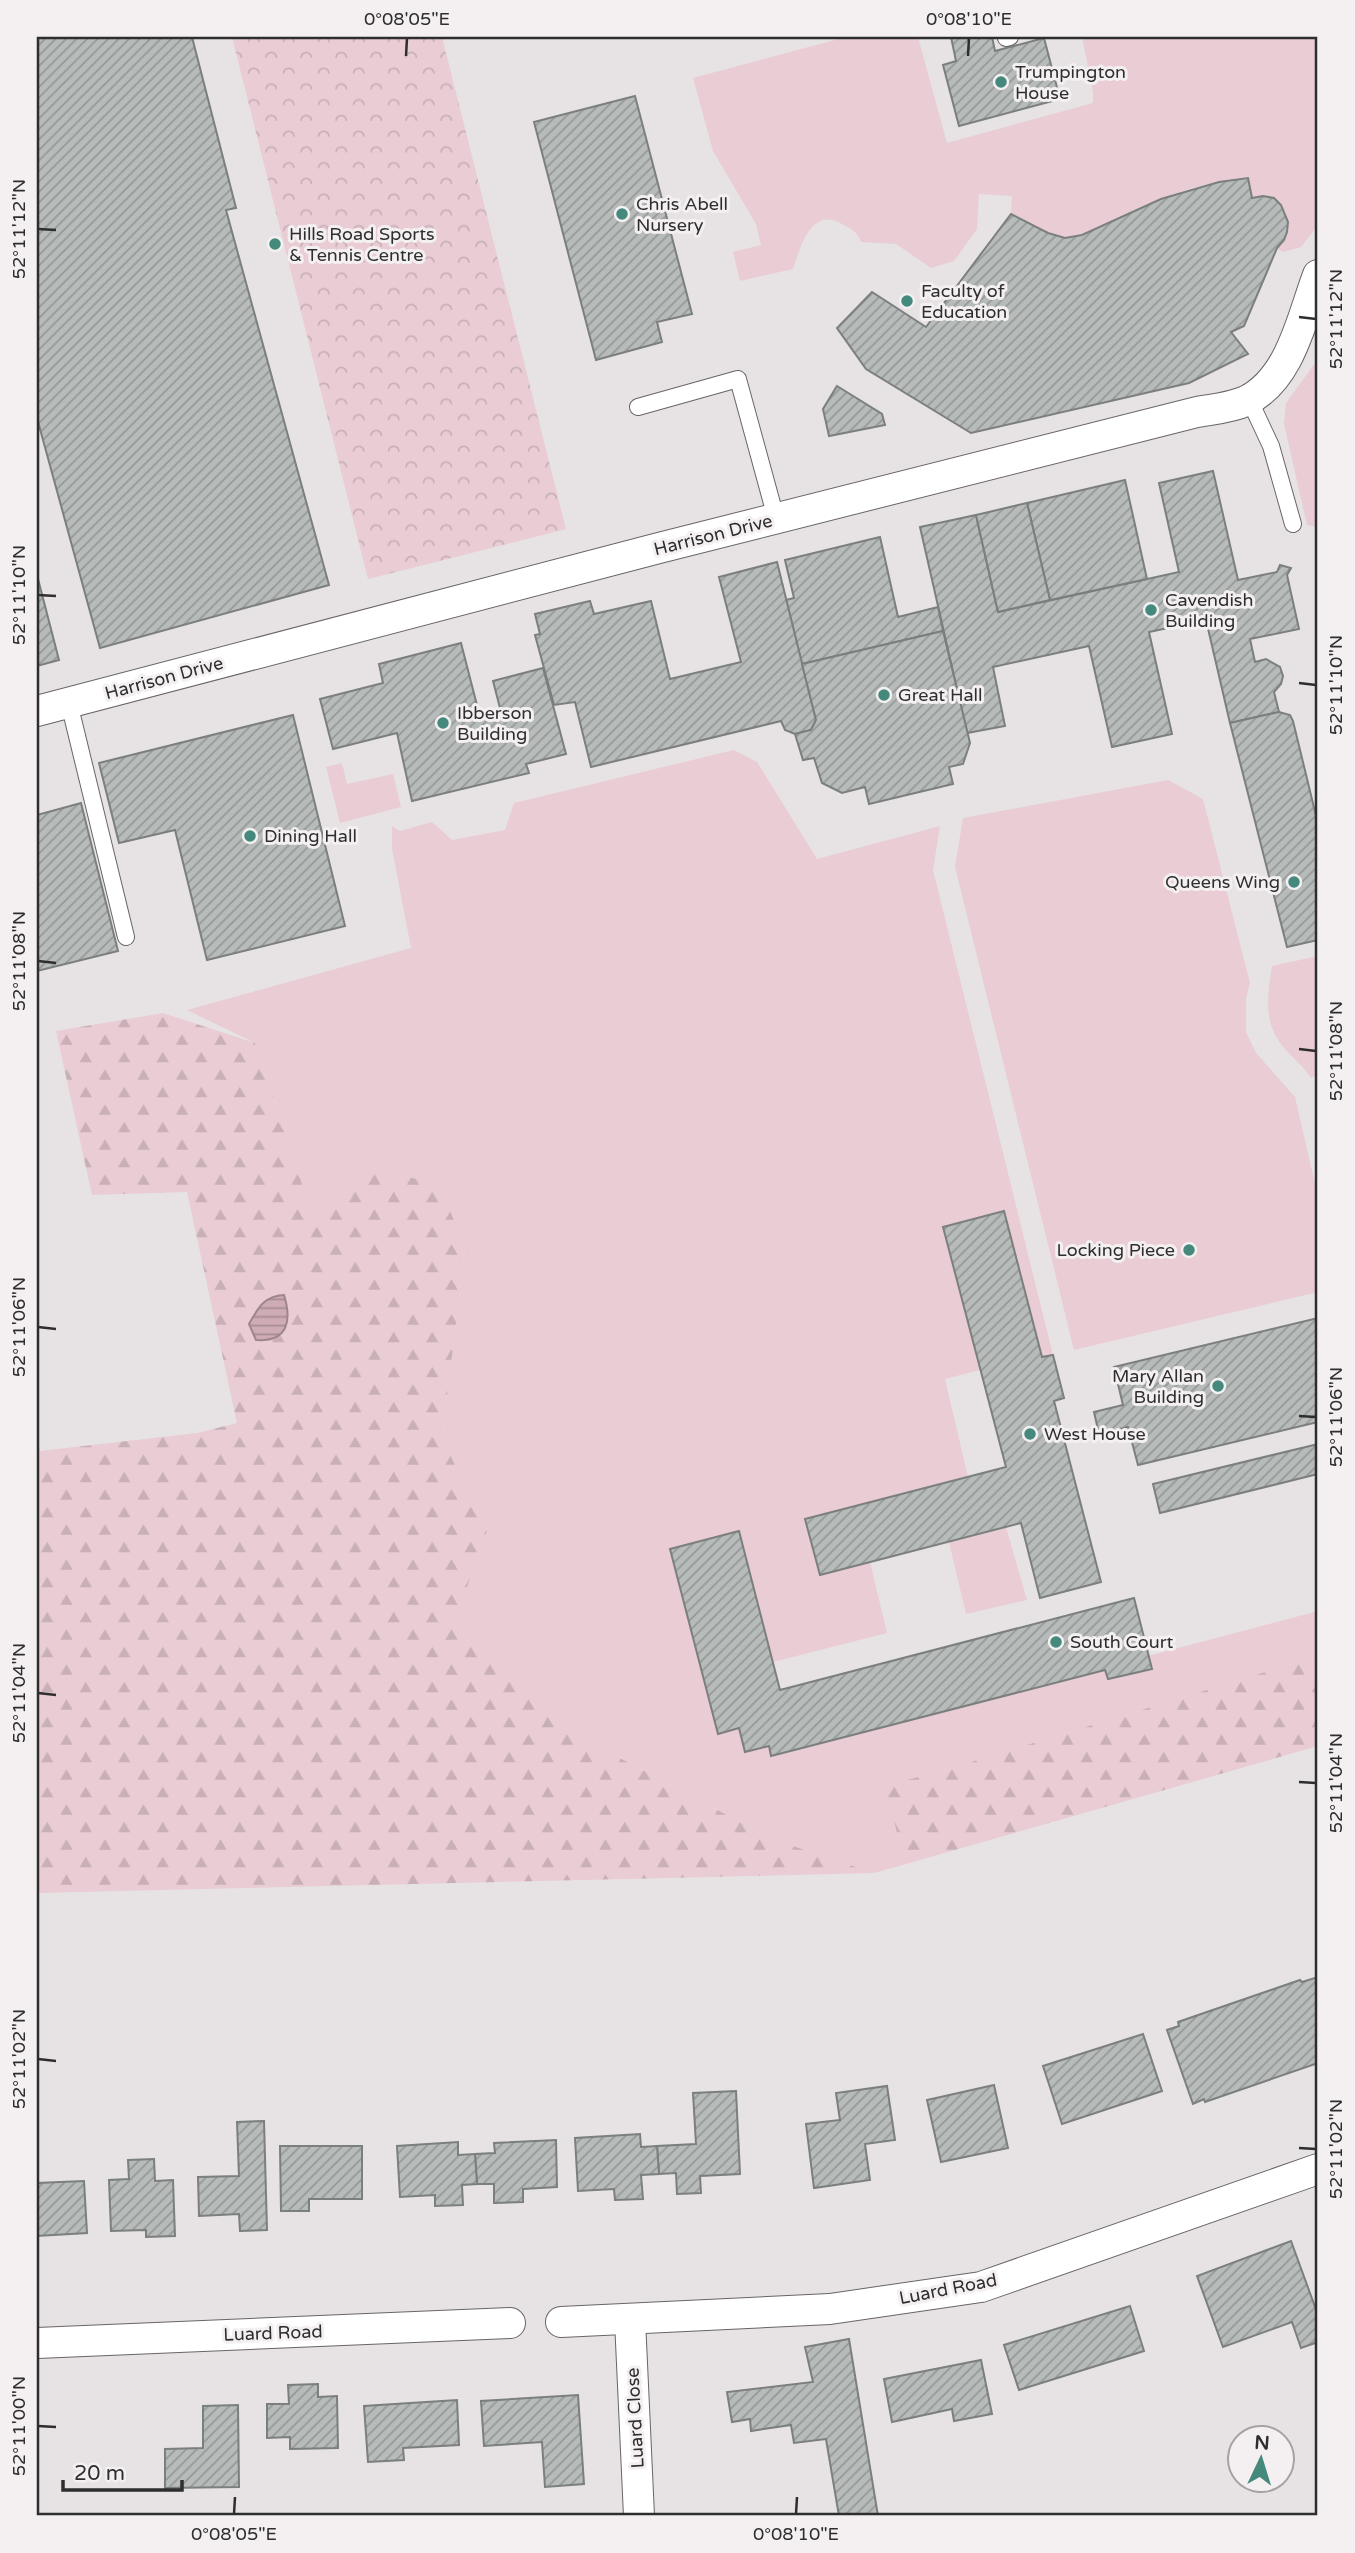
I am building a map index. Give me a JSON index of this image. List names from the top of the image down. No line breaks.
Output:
{"streets":{"street":["Harrison Drive","Luard Road","Luard Close"]},"crossings":[["Luard Road","Luard Close"]],"places":["Trumpington House","Chris Abell Nursery","Hills Road Sports & Tennis Centre","Faculty of Education","Cavendish Building","Great Hall","Ibberson Building","Dining Hall","Queens Wing","Locking Piece","Mary Allan Building","West House","South Court"],"scale_bar":"20 m","north":"top","coordinates":["0°08'05\"E","0°08'10\"E","52°11'12\"N","52°11'10\"N","52°11'08\"N","52°11'06\"N","52°11'04\"N","52°11'02\"N","52°11'00\"N"]}
